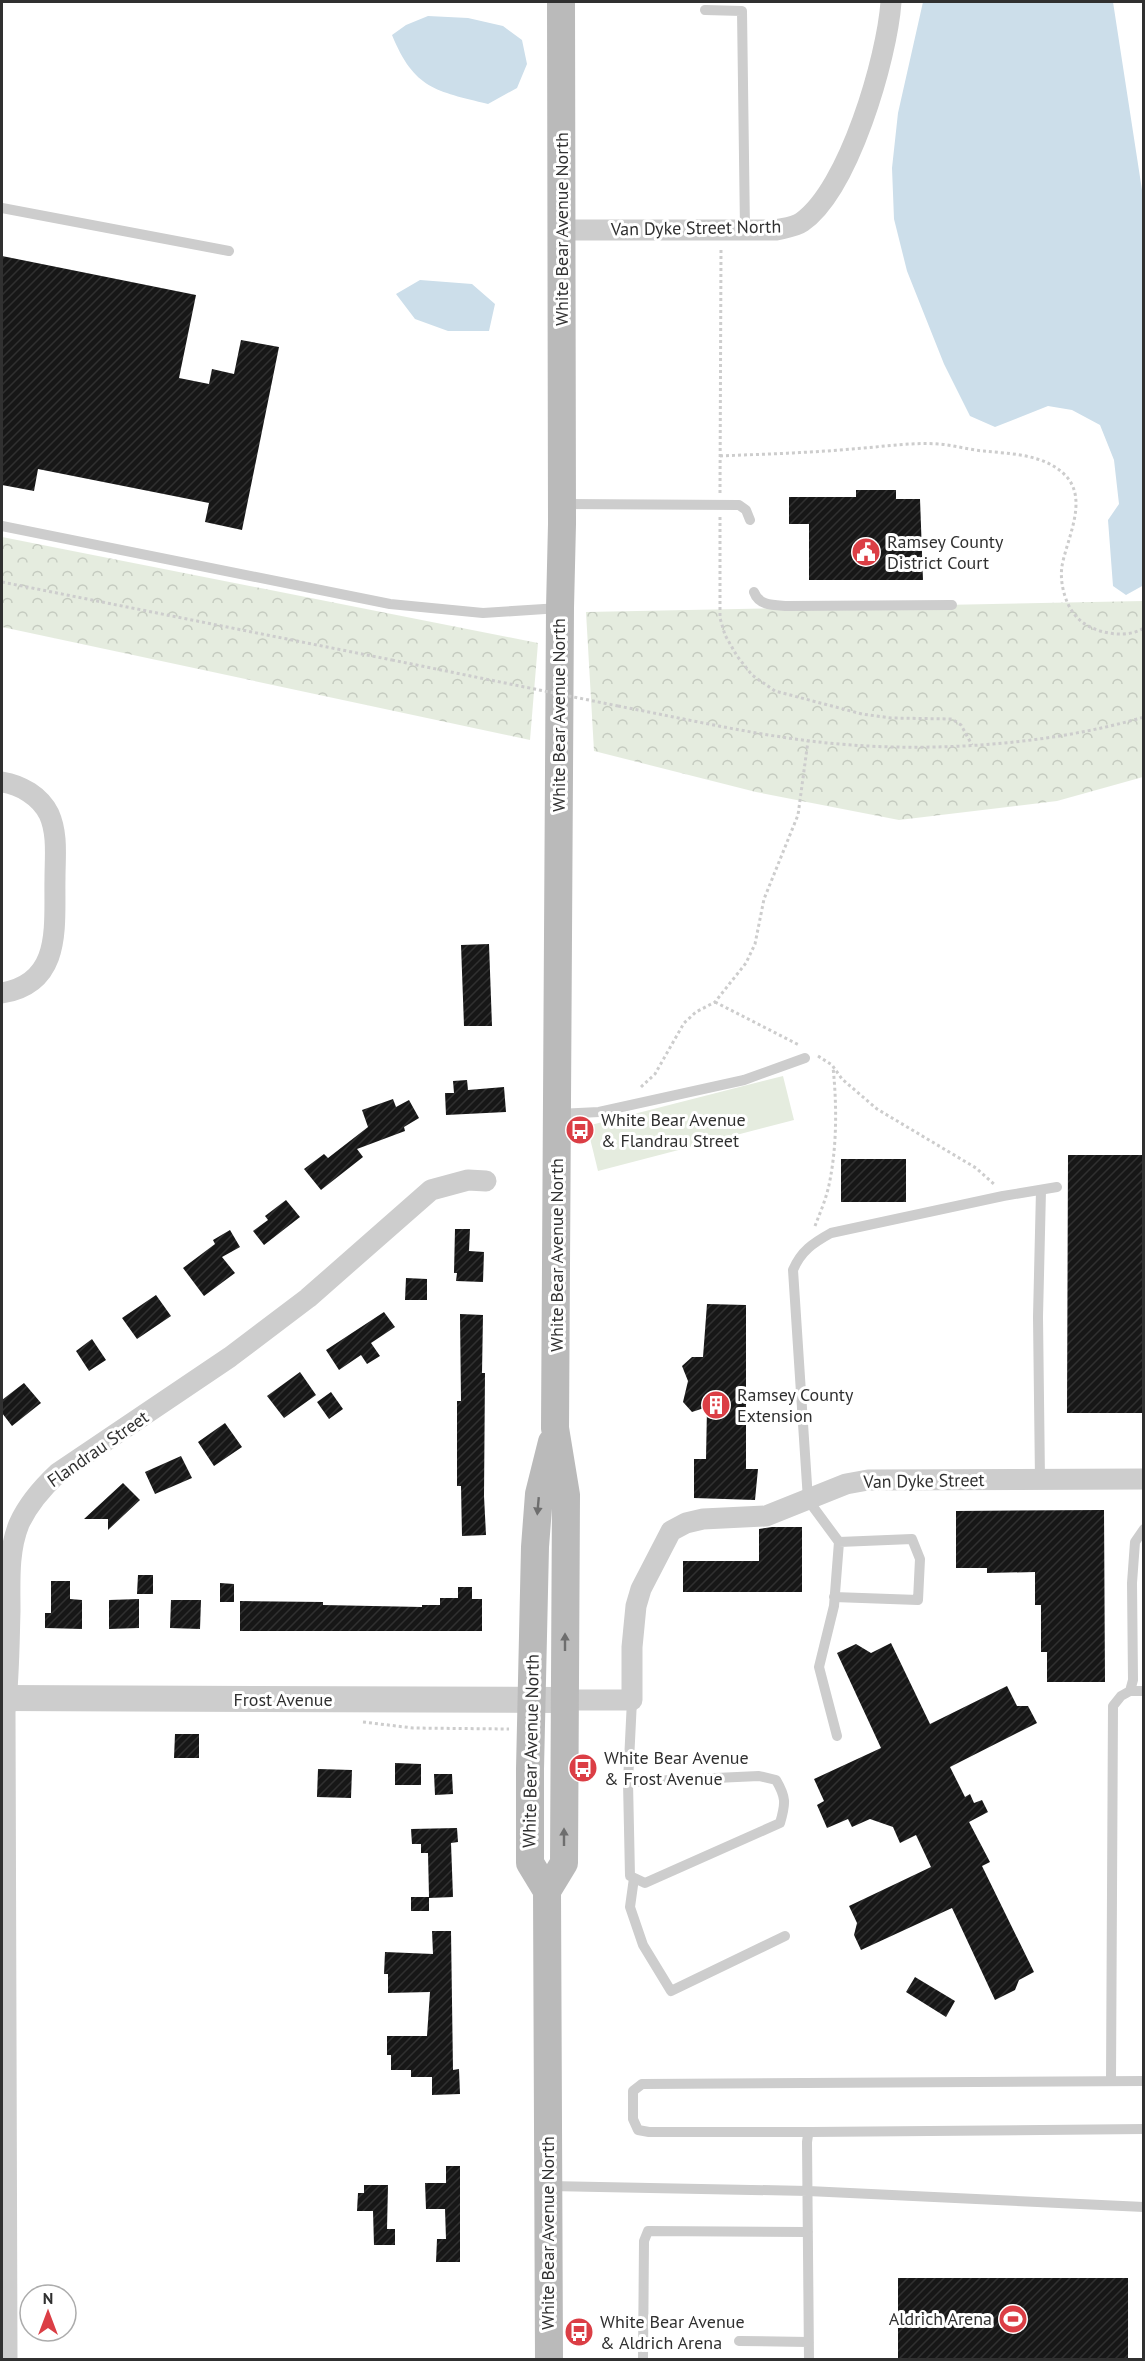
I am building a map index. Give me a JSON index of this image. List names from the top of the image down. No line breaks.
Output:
{"streets":{"main road":["White Bear Avenue North"],"street":["Van Dyke Street North","Flandrau Street","Van Dyke Street","Frost Avenue"]},"crossings":[["Van Dyke Street North","White Bear Avenue North"],["White Bear Avenue North","Frost Avenue"],["Flandrau Street","Frost Avenue"]],"places":{"public building":["Ramsey County District Court"],"bus stop":["White Bear Avenue & Flandrau Street","White Bear Avenue & Frost Avenue","White Bear Avenue & Aldrich Arena"],"building":["Ramsey County Extension"],"sports":["Aldrich Arena"]},"north":"top"}
